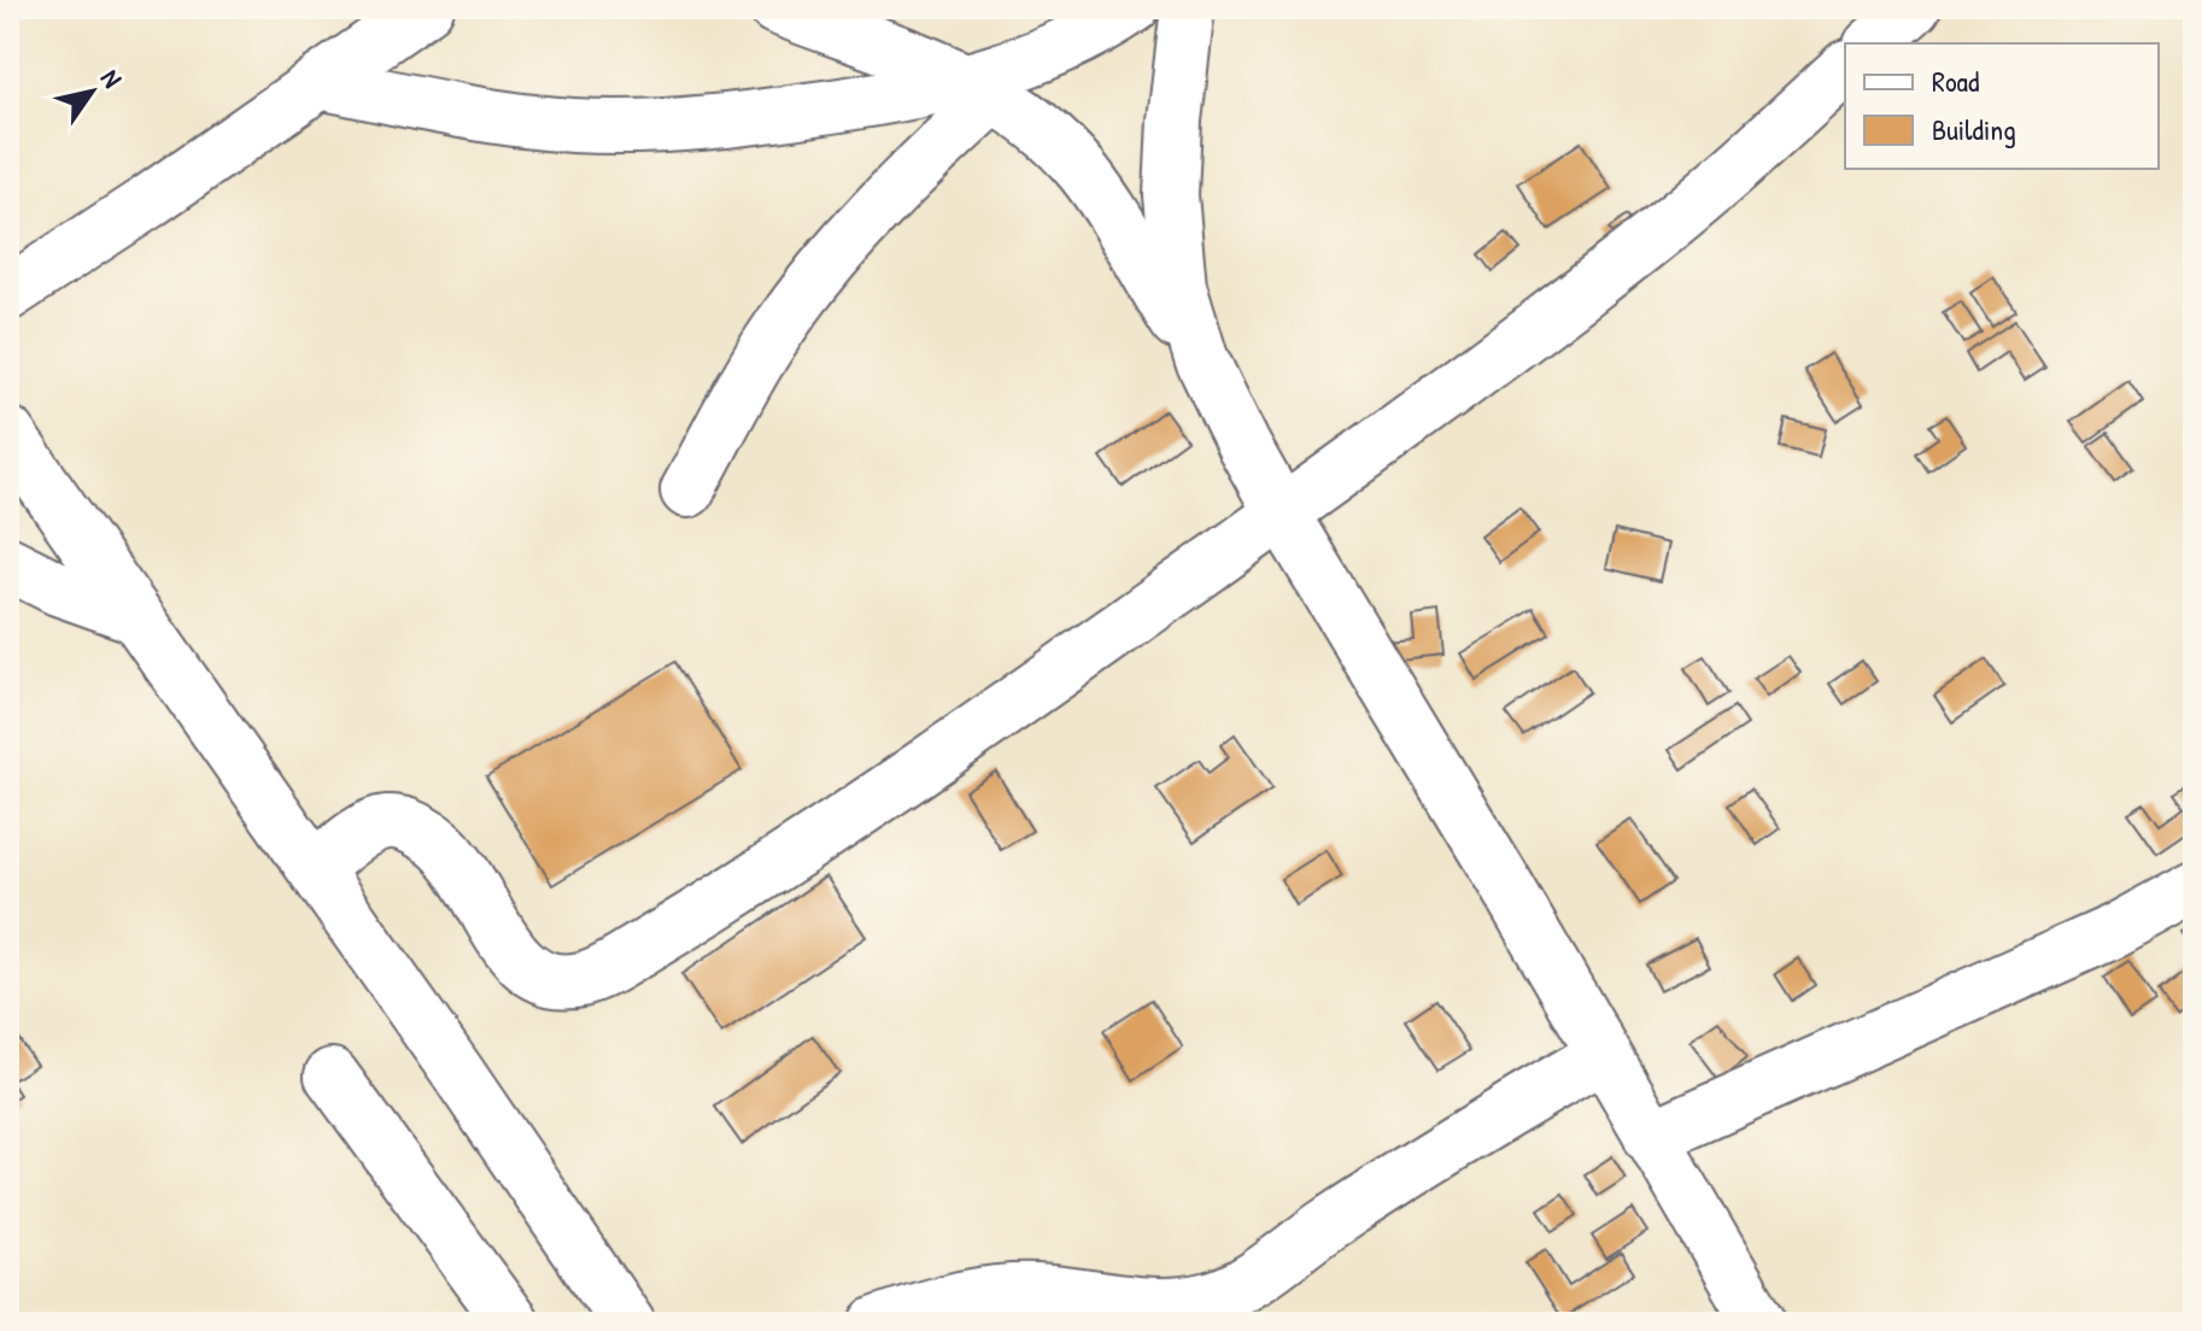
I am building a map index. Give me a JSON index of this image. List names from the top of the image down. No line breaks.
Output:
{"legend":["Road","Building"],"north":"top right"}
